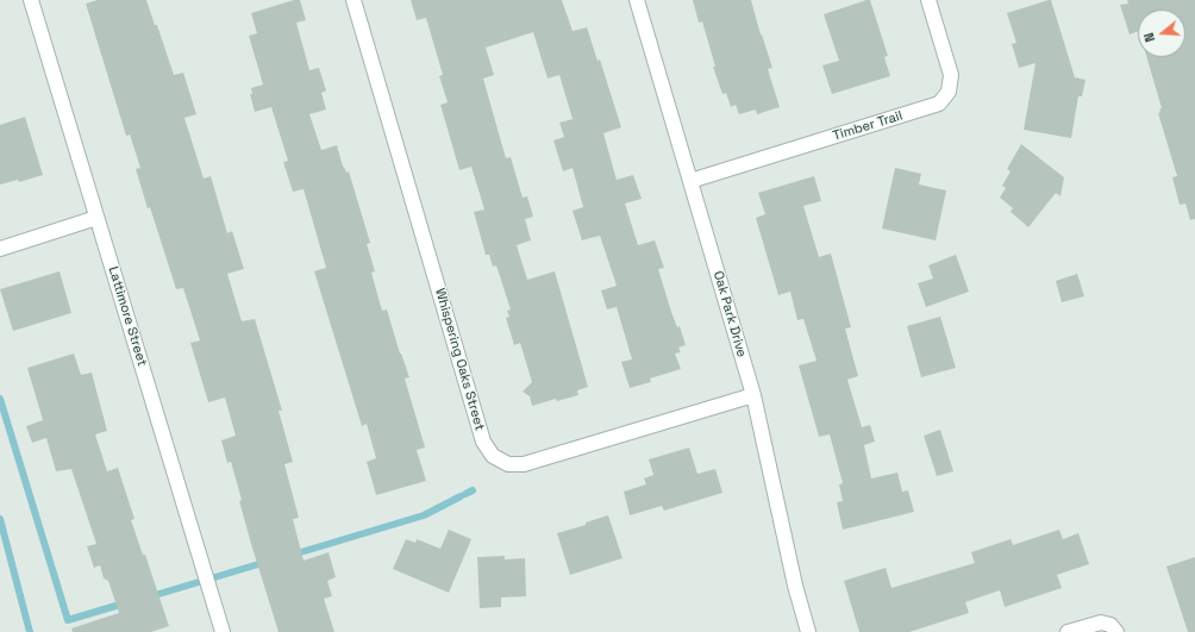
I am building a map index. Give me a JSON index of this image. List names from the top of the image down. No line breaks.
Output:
{"streets":{"street":["Timber Trail","Oak Park Drive","Lattimore Street","Whispering Oaks Street"]},"crossings":[["Timber Trail","Oak Park Drive"],["Oak Park Drive","Whispering Oaks Street"]],"north":"left"}
